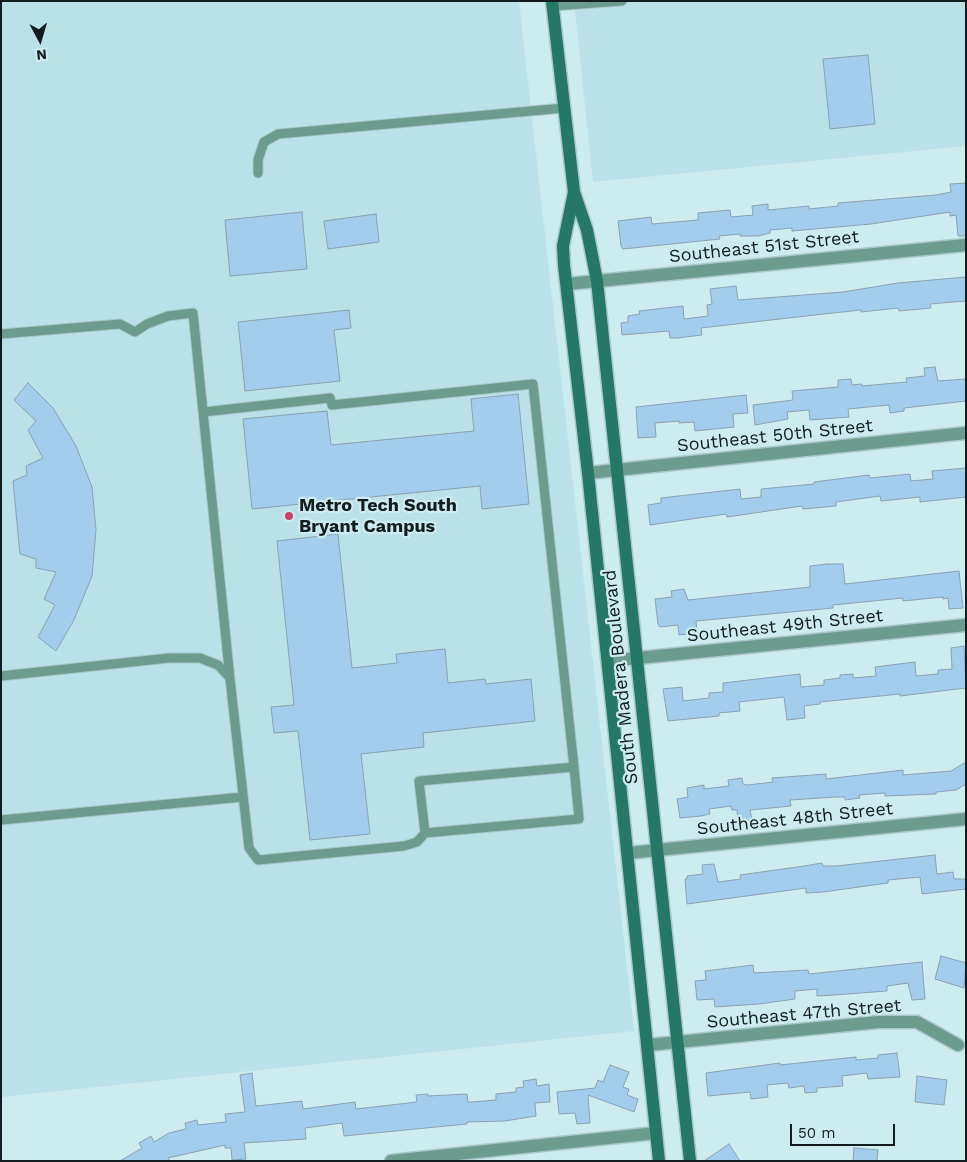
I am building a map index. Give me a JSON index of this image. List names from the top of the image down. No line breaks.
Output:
{"streets":{"street":["Southeast 51st Street","Southeast 50th Street","Southeast 49th Street","South Madera Boulevard","Southeast 48th Street","Southeast 47th Street"]},"crossings":[["Southeast 51st Street","South Madera Boulevard"],["Southeast 50th Street","South Madera Boulevard"],["Southeast 49th Street","South Madera Boulevard"],["South Madera Boulevard","Southeast 48th Street"],["South Madera Boulevard","Southeast 47th Street"]],"places":["Metro Tech South Bryant Campus"],"scale_bar":"50 m","north":"bottom"}
